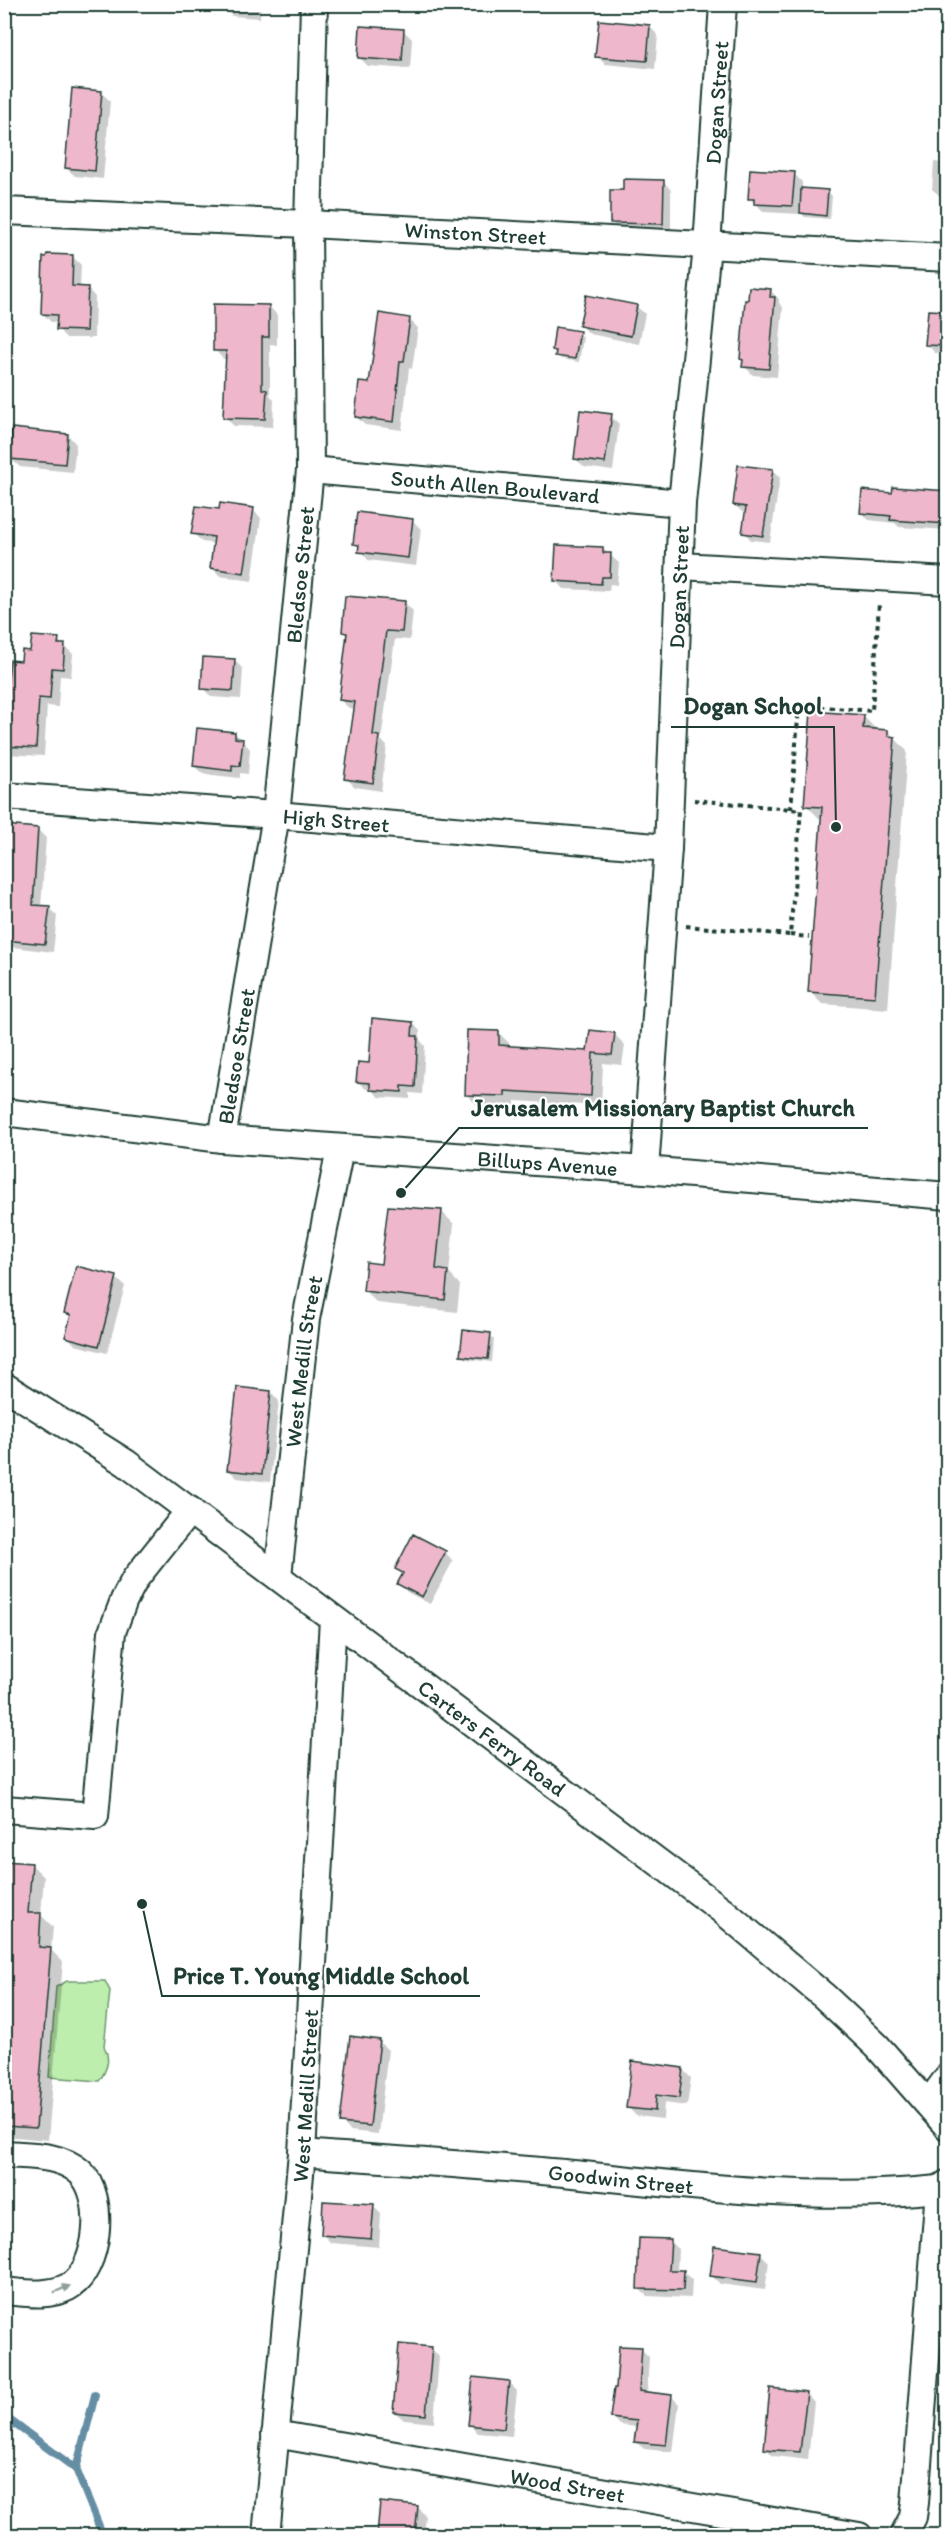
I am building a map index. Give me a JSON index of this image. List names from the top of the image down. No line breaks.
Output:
{"streets":{"street":["Dogan Street","Winston Street","South Allen Boulevard","Bledsoe Street","High Street","Billups Avenue","West Medill Street","Carters Ferry Road","Goodwin Street","Wood Street"]},"crossings":[["Dogan Street","Winston Street"],["Dogan Street","South Allen Boulevard"],["Dogan Street","High Street"],["Dogan Street","Billups Avenue"],["Winston Street","Bledsoe Street"],["South Allen Boulevard","Bledsoe Street"],["Bledsoe Street","High Street"],["Bledsoe Street","Billups Avenue"],["Billups Avenue","West Medill Street"],["West Medill Street","Carters Ferry Road"],["West Medill Street","Goodwin Street"],["West Medill Street","Wood Street"]],"places":["Dogan School","Jerusalem Missionary Baptist Church","Price T. Young Middle School"]}
